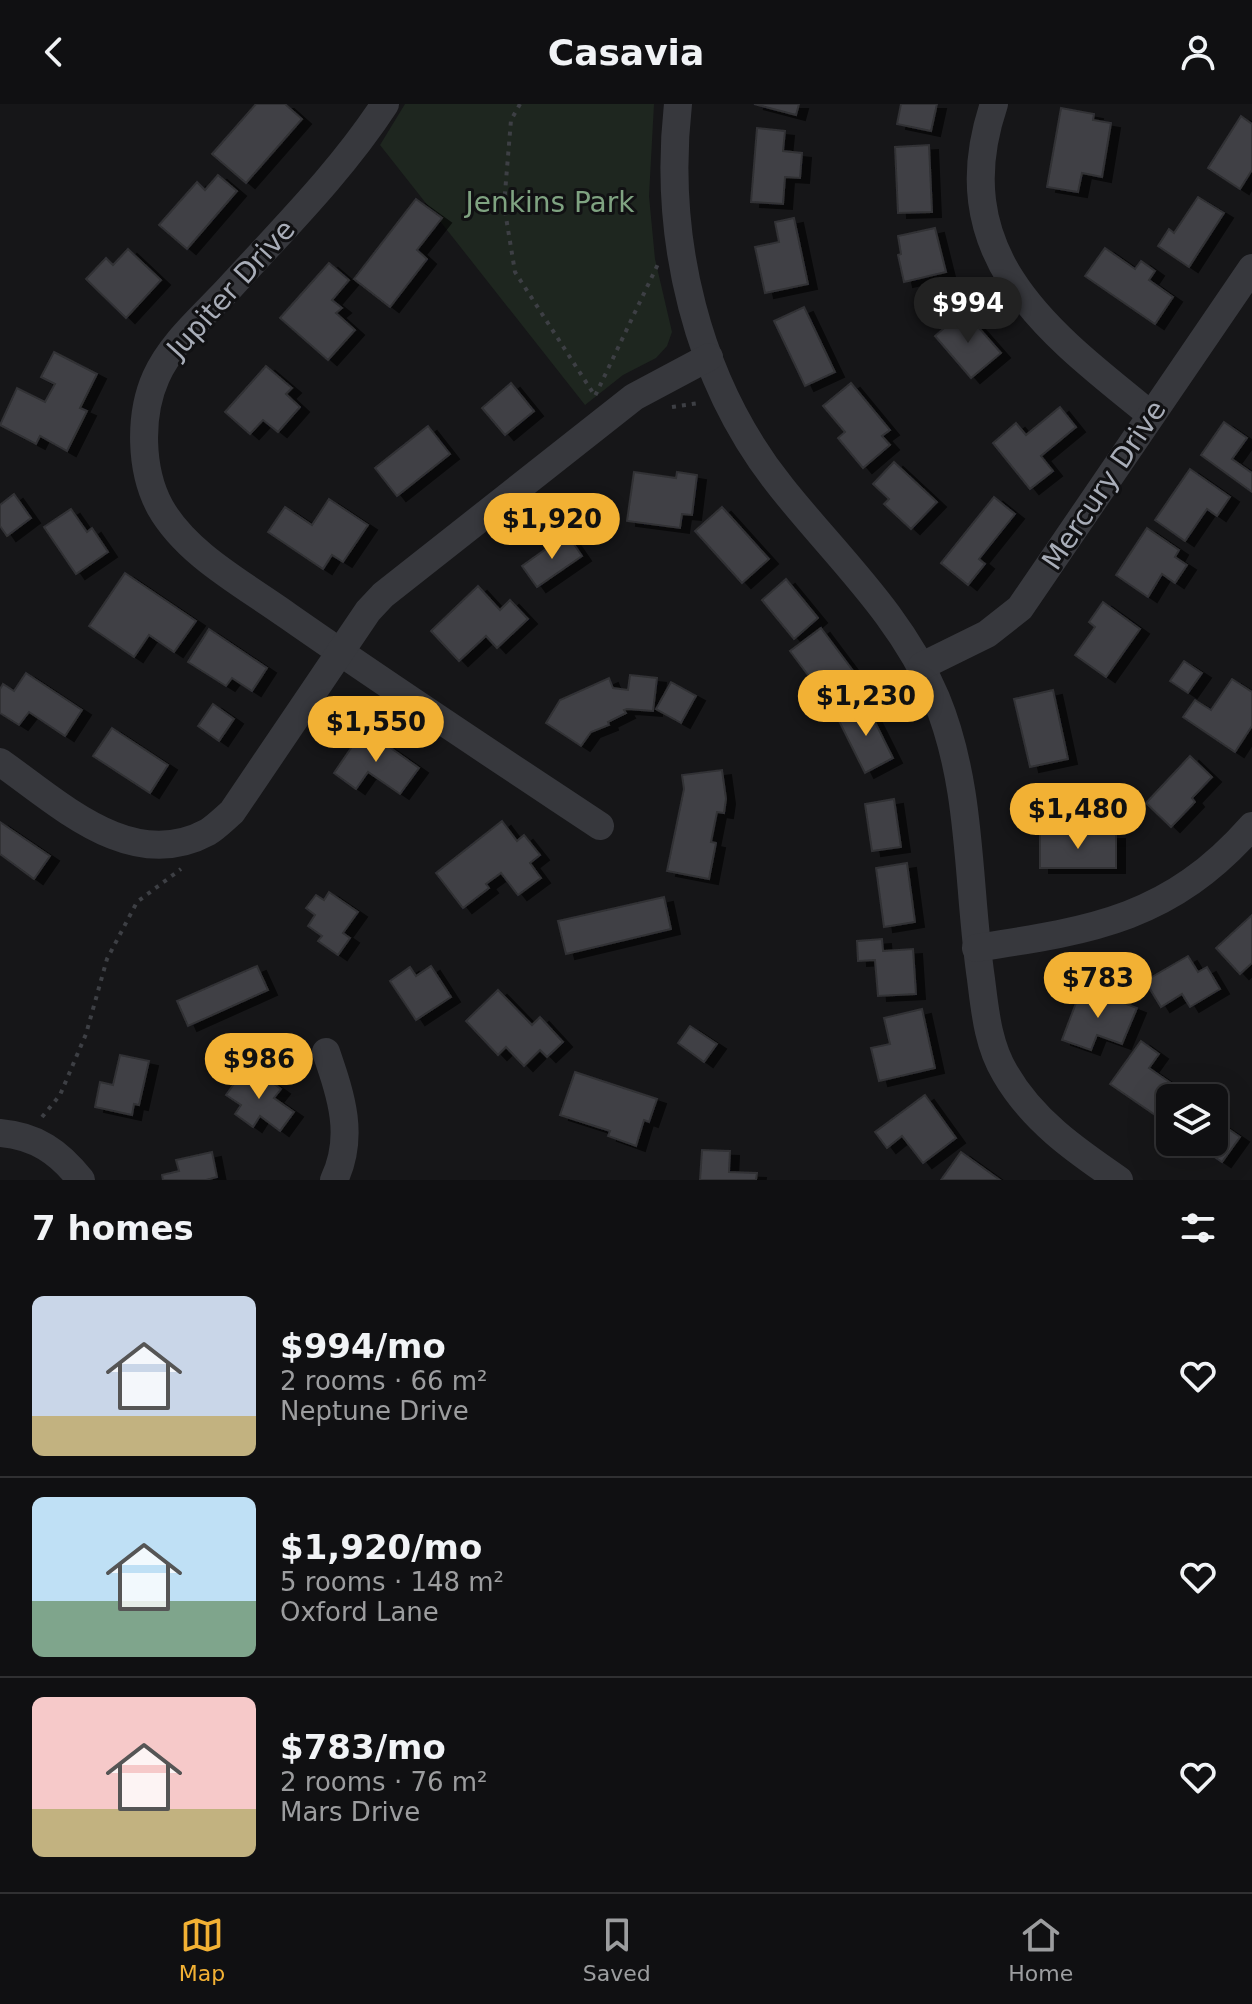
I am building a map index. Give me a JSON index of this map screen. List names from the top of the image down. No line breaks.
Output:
{"streets":{"street":["Jupiter Drive","Mercury Drive"]},"parks":["Jenkins Park"],"page":{"header":"Casavia","price":["$994","$1,920","$1,230","$1,550","$1,480","$783","$986"],"heading":"7 homes","list":[{"name":"$994/mo","note":"2 rooms · 66 m² · Neptune Drive"},{"name":"$1,920/mo","note":"5 rooms · 148 m² · Oxford Lane"},{"name":"$783/mo","note":"2 rooms · 76 m² · Mars Drive"}],"tabs":["Map","Saved","Home"]}}
